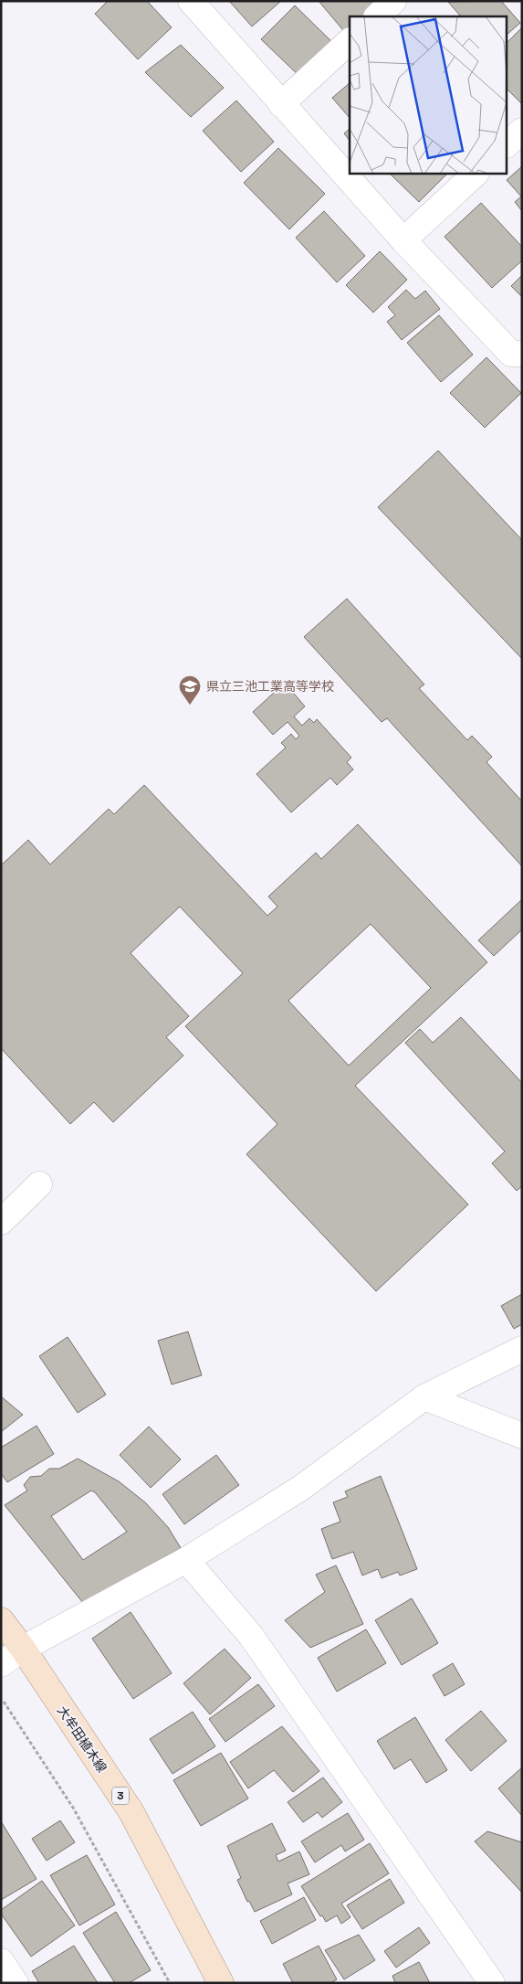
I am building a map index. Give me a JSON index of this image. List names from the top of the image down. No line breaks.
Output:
{"streets":{"main road":["大牟田植木線","3"]},"places":{"school or university":["県立三池工業高等学校"]}}
